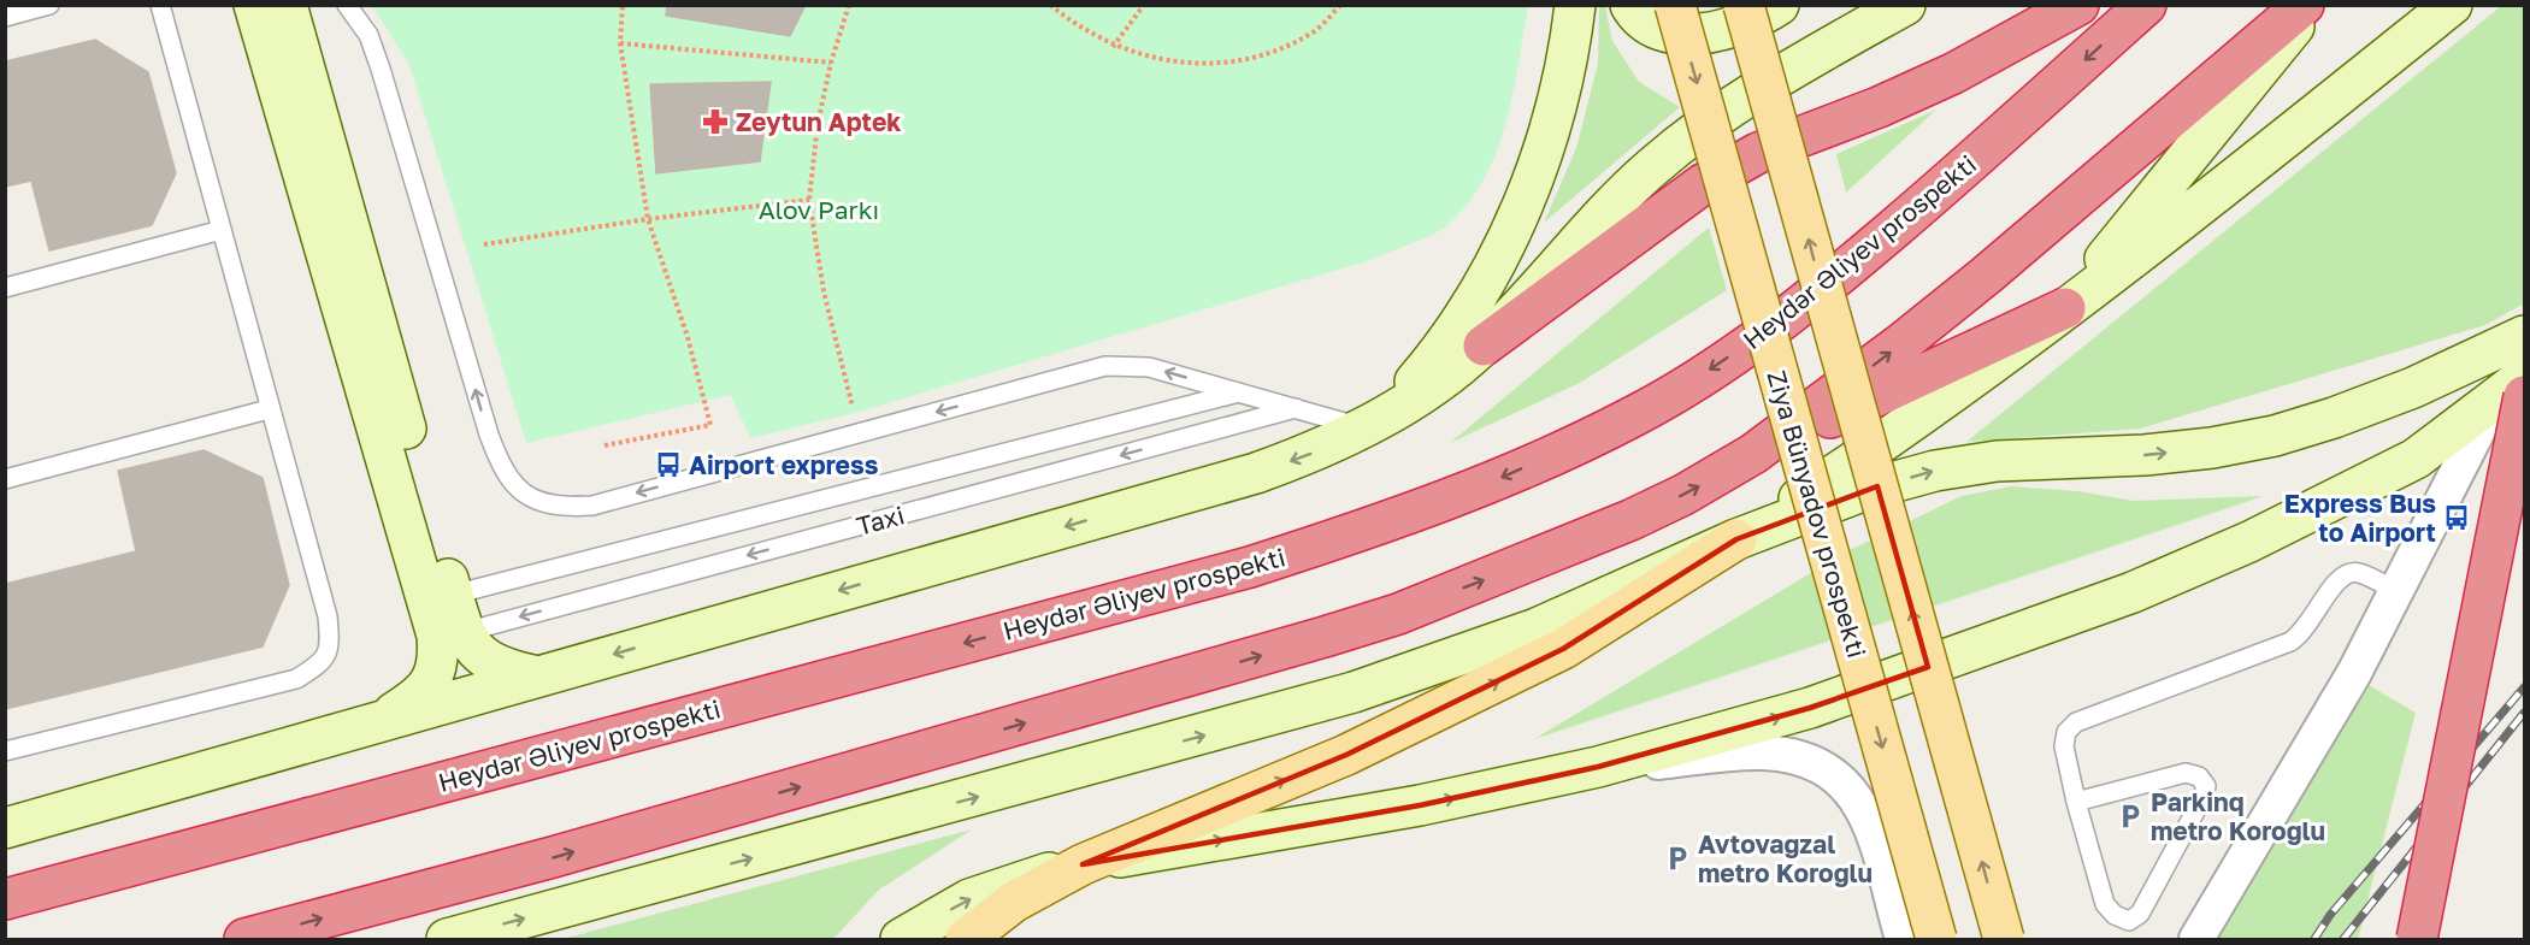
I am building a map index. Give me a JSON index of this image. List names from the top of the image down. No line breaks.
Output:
{"streets":{"highway":["Heydər Əliyev prospekti"],"main road":["Ziya Bünyadov prospekti"],"lane":["Taxi"]},"parks":["Alov Parkı"],"places":{"pharmacy":["Zeytun Aptek"],"bus stop":["Airport express","Express Bus to Airport"],"parking":["Parkinq metro Koroğlu","Avtovağzal metro Koroğlu"]}}
